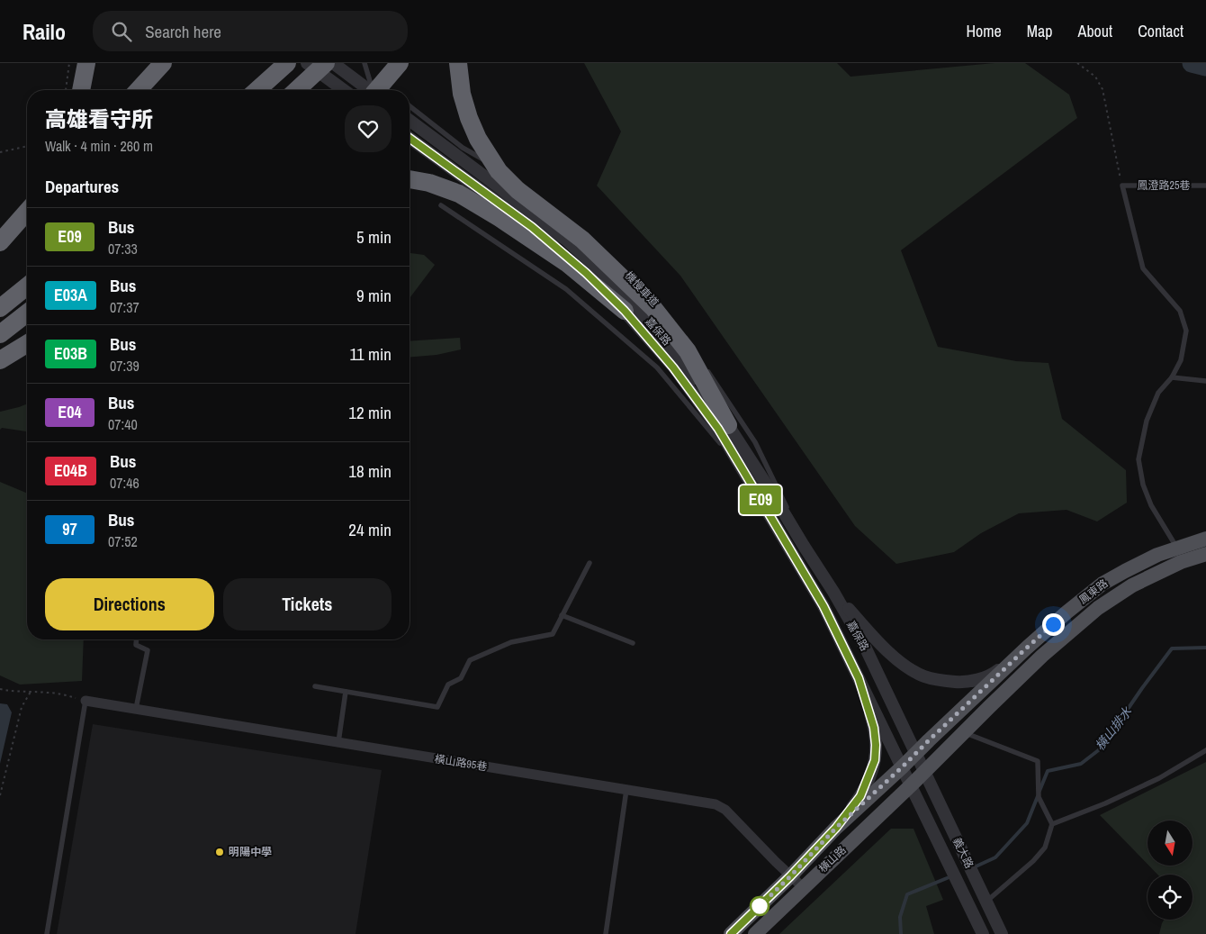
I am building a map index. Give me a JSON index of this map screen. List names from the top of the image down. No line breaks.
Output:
{"streets":{"main road":["鳳東路","橫山路"],"street":["嘉保路","橫山路95巷","義大路"],"lane":["鳳澄路25巷","機慢車道"]},"crossings":[["嘉保路","鳳東路"],["嘉保路","義大路"],["嘉保路","橫山路"],["鳳東路","義大路"],["鳳東路","橫山路"],["橫山路95巷","橫山路"],["義大路","橫山路"]],"water":["橫山排水"],"places":["明陽中學"],"lines":["bus line E09"],"north":"bottom","page":{"header":"Railo","search":"Search here","nav":["Home","Map","About","Contact"],"on_map":"E09","heading":[["高雄看守所","Walk · 4 min · 260 m"],"Departures"],"list":[{"mark":"E09","name":"Bus","note":"07:33","value":"5 min"},{"mark":"E03A","name":"Bus","note":"07:37","value":"9 min"},{"mark":"E03B","name":"Bus","note":"07:39","value":"11 min"},{"mark":"E04","name":"Bus","note":"07:40","value":"12 min"},{"mark":"E04B","name":"Bus","note":"07:46","value":"18 min"},{"mark":"97","name":"Bus","note":"07:52","value":"24 min"}],"buttons":["Directions","Tickets"]}}
